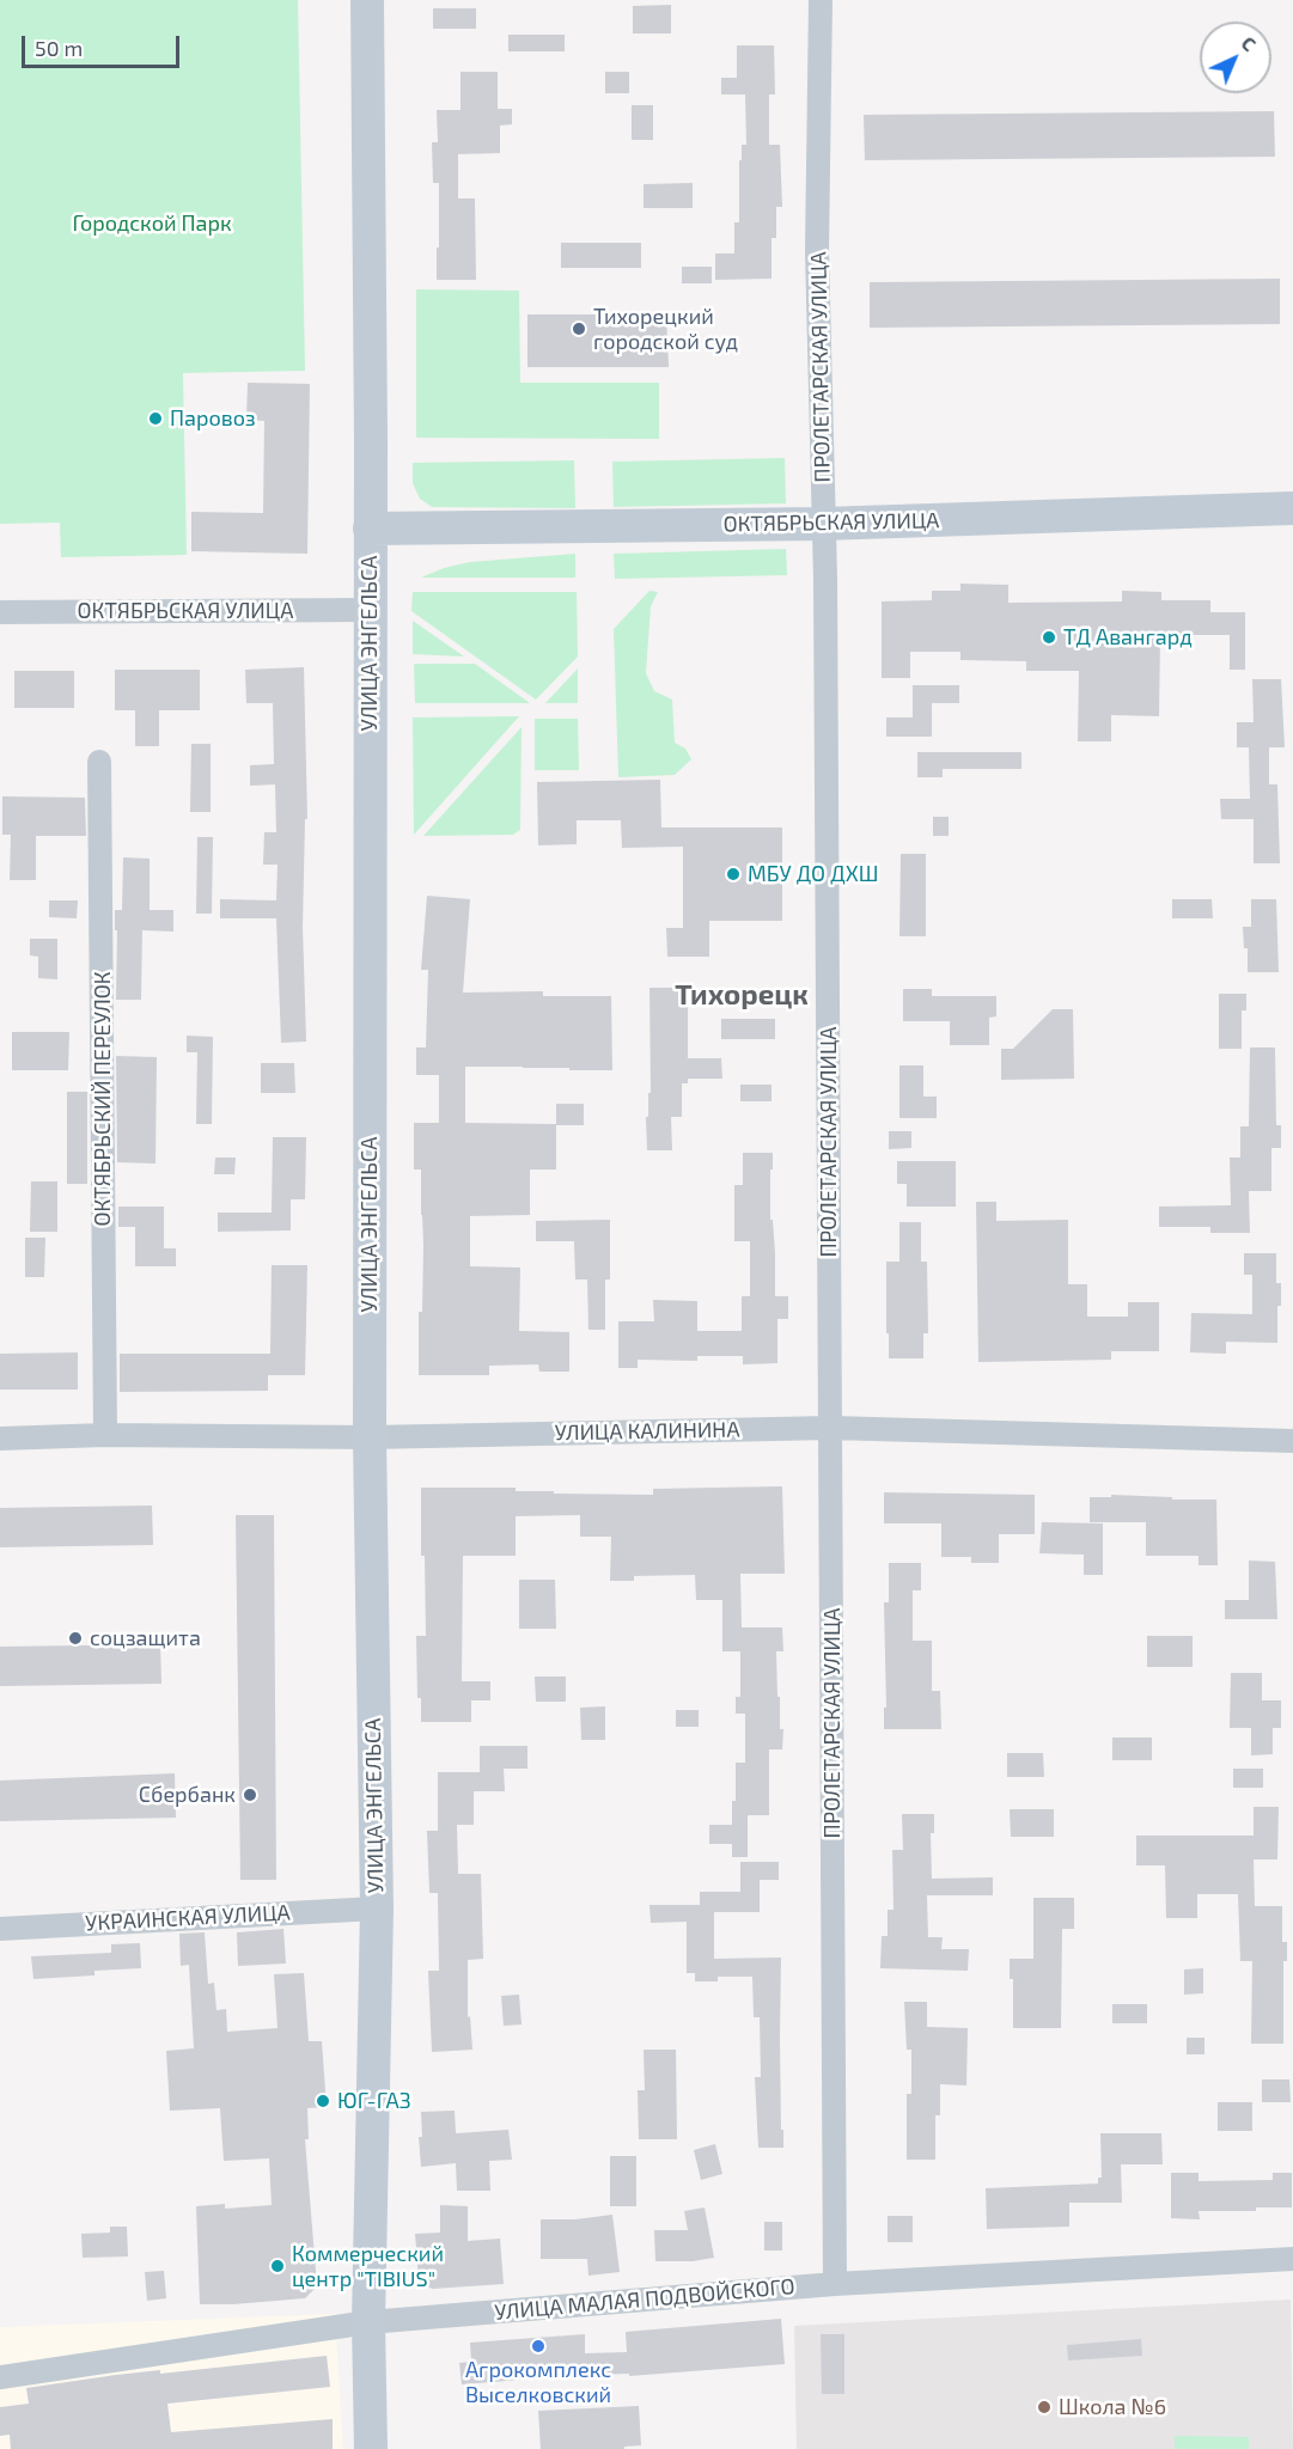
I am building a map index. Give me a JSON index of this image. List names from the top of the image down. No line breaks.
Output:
{"streets":{"main road":["ОКТЯБРЬСКАЯ УЛИЦА","УЛИЦА ЭНГЕЛЬСА"],"street":["ПРОЛЕТАРСКАЯ УЛИЦА","ОКТЯБРЬСКИЙ ПЕРЕУЛОК","УЛИЦА КАЛИНИНА","УКРАИНСКАЯ УЛИЦА","УЛИЦА МАЛАЯ ПОДВОЙСКОГО"]},"crossings":[["ПРОЛЕТАРСКАЯ УЛИЦА","ОКТЯБРЬСКАЯ УЛИЦА"],["ПРОЛЕТАРСКАЯ УЛИЦА","УЛИЦА КАЛИНИНА"],["ПРОЛЕТАРСКАЯ УЛИЦА","УЛИЦА МАЛАЯ ПОДВОЙСКОГО"],["ОКТЯБРЬСКАЯ УЛИЦА","УЛИЦА ЭНГЕЛЬСА"],["УЛИЦА ЭНГЕЛЬСА","УЛИЦА КАЛИНИНА"],["УЛИЦА ЭНГЕЛЬСА","УКРАИНСКАЯ УЛИЦА"],["УЛИЦА ЭНГЕЛЬСА","УЛИЦА МАЛАЯ ПОДВОЙСКОГО"],["ОКТЯБРЬСКИЙ ПЕРЕУЛОК","УЛИЦА КАЛИНИНА"]],"districts":["Тихорецк"],"parks":["Городской Парк"],"places":["Тихорецкий городской суд","Паровоз","ТД Авангард","МБУ ДО ДХШ","соцзащита","Сбербанк","ЮГ-ГАЗ","Коммерческий центр \"TIBIUS\"","Агрокомплекс Выселковский","Школа №6"],"scale_bar":"50 m","north":"top right"}
